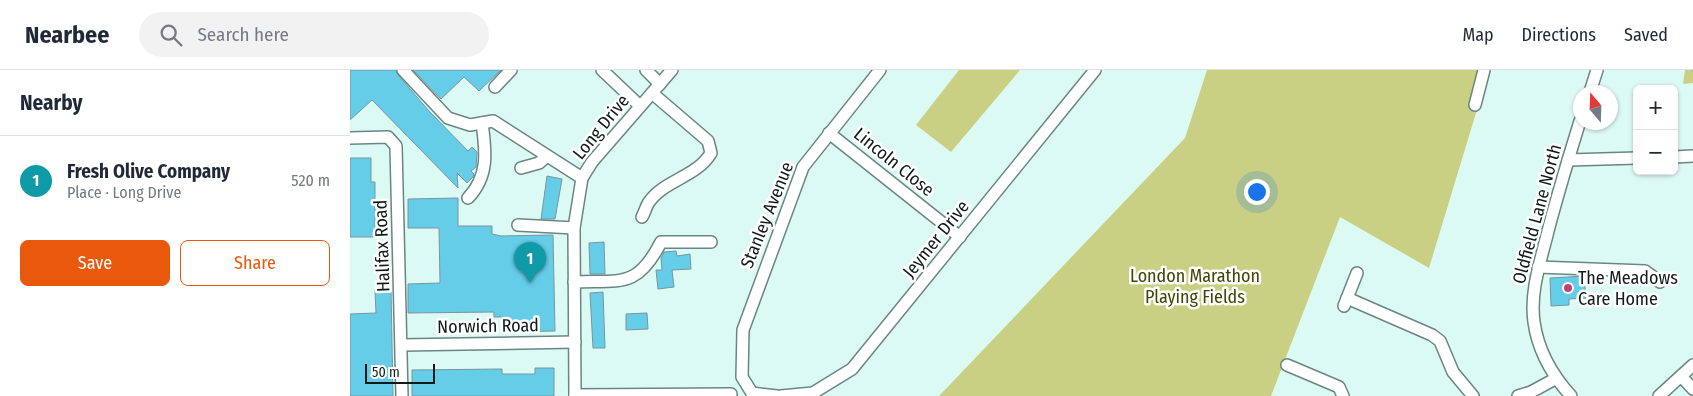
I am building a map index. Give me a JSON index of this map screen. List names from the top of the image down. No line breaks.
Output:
{"streets":{"street":["Long Drive","Lincoln Close","Oldfield Lane North","Stanley Avenue","Jeymer Drive","Halifax Road","Norwich Road"]},"crossings":[["Long Drive","Norwich Road"],["Lincoln Close","Stanley Avenue"],["Lincoln Close","Jeymer Drive"],["Halifax Road","Norwich Road"]],"parks":["London Marathon Playing Fields"],"places":["The Meadows Care Home"],"scale_bar":"50 m","north":"top","page":{"header":"Nearbee","search":"Search here","nav":["Map","Directions","Saved"],"heading":"Nearby","map_buttons":["+","−"],"list":[{"mark":"1","name":"Fresh Olive Company","note":"Place · Long Drive","value":"520 m"}],"buttons":["Save","Share"],"pins":"1","scale":"50 m"}}
